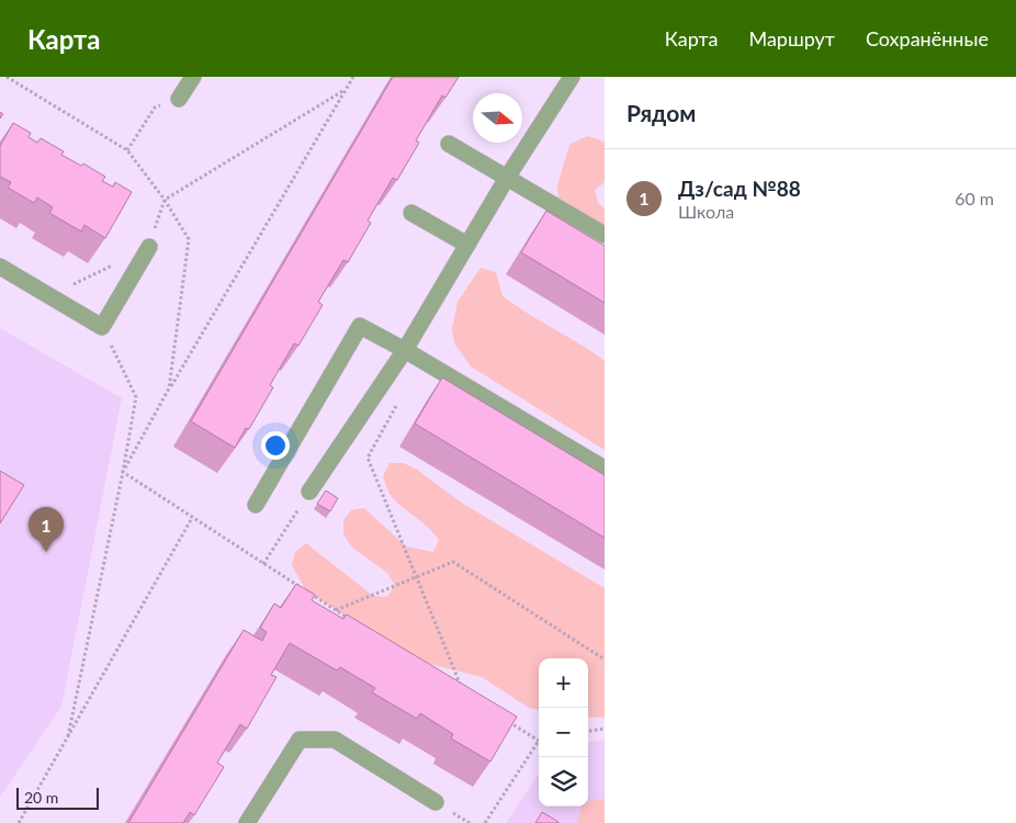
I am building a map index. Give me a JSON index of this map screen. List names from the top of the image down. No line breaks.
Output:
{"scale_bar":"20 m","north":"right","page":{"header":"Карта","nav":["Карта","Маршрут","Сохранённые"],"heading":"Рядом","list":[{"mark":"1","name":"Дз/сад №88","note":"Школа","value":"60 m"}],"pins":"1","map_buttons":["+","−"],"scale":"20 m"}}
